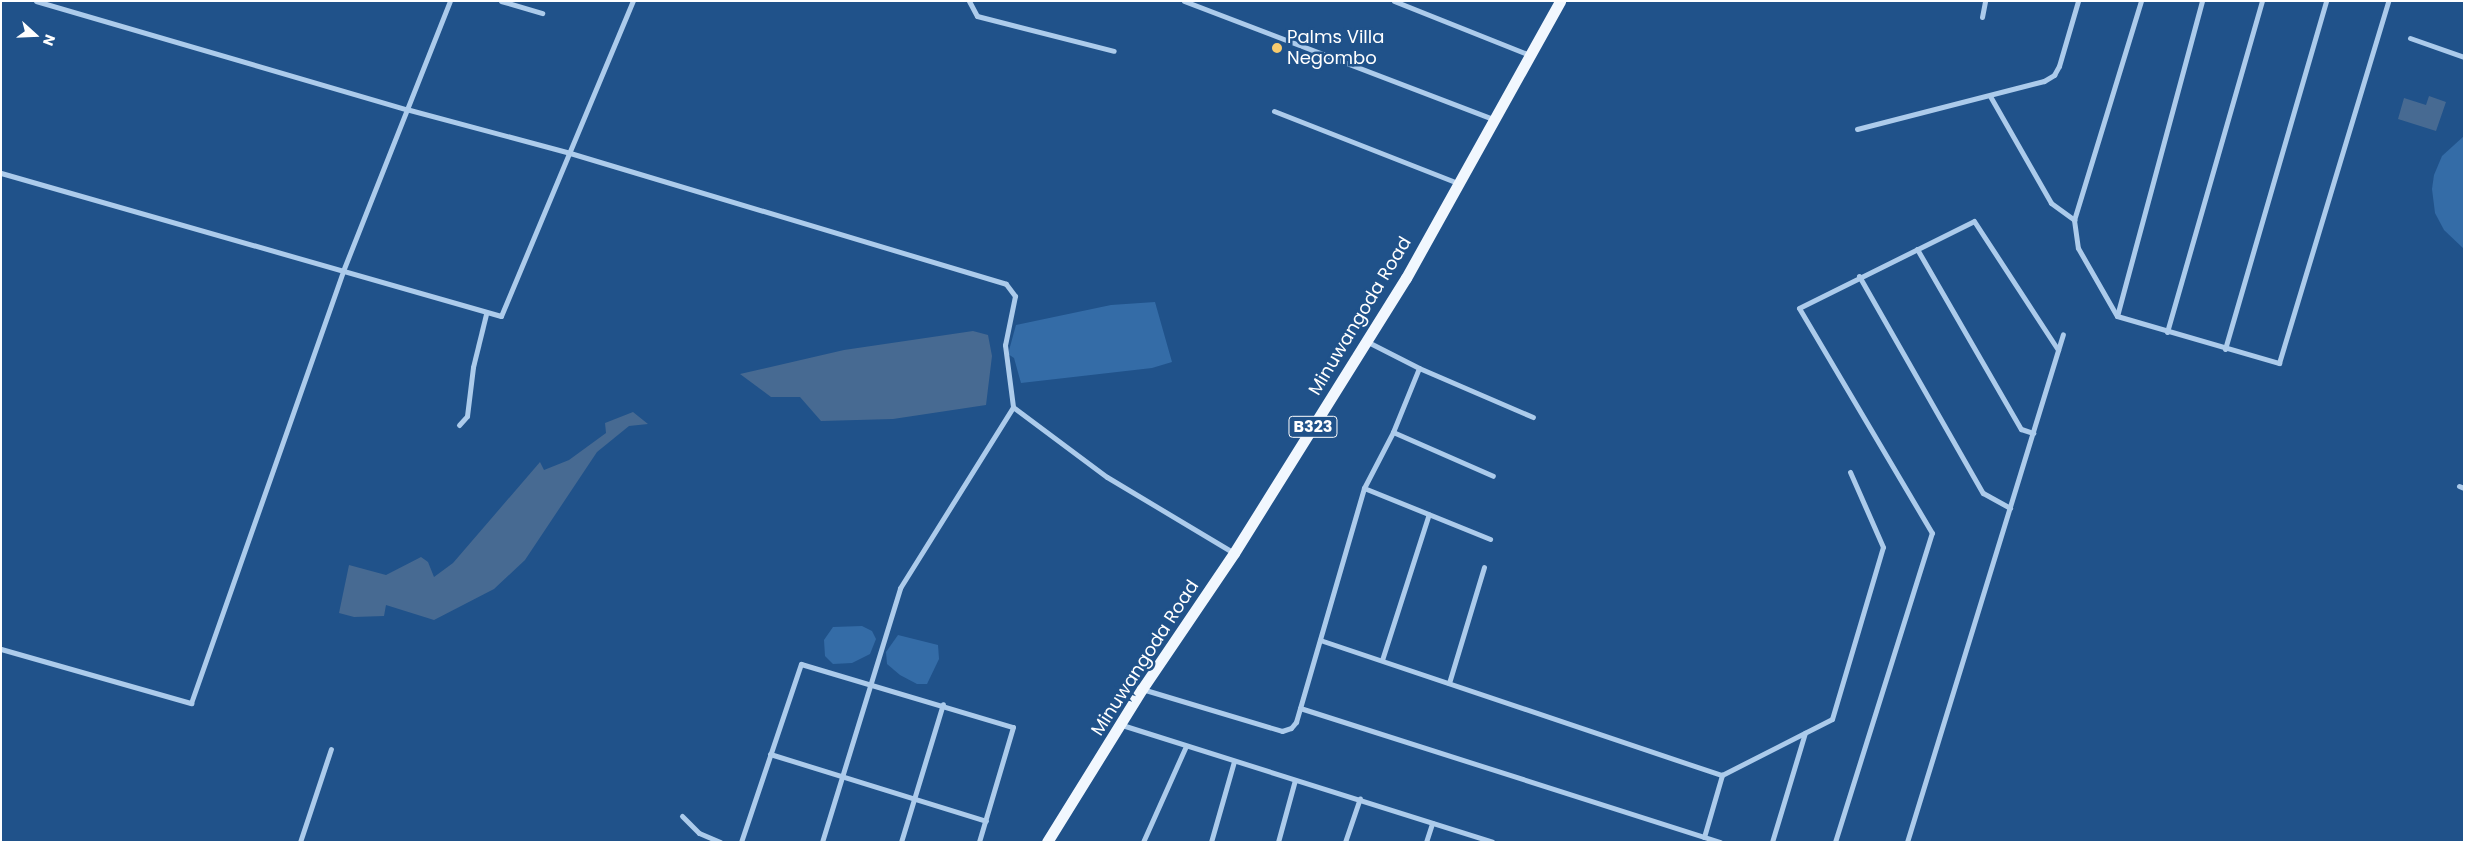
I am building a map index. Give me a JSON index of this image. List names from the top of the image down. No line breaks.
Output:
{"streets":{"main road":["Minuwangoda Road","B323"]},"places":["Palms Villa Negombo"],"north":"right"}
